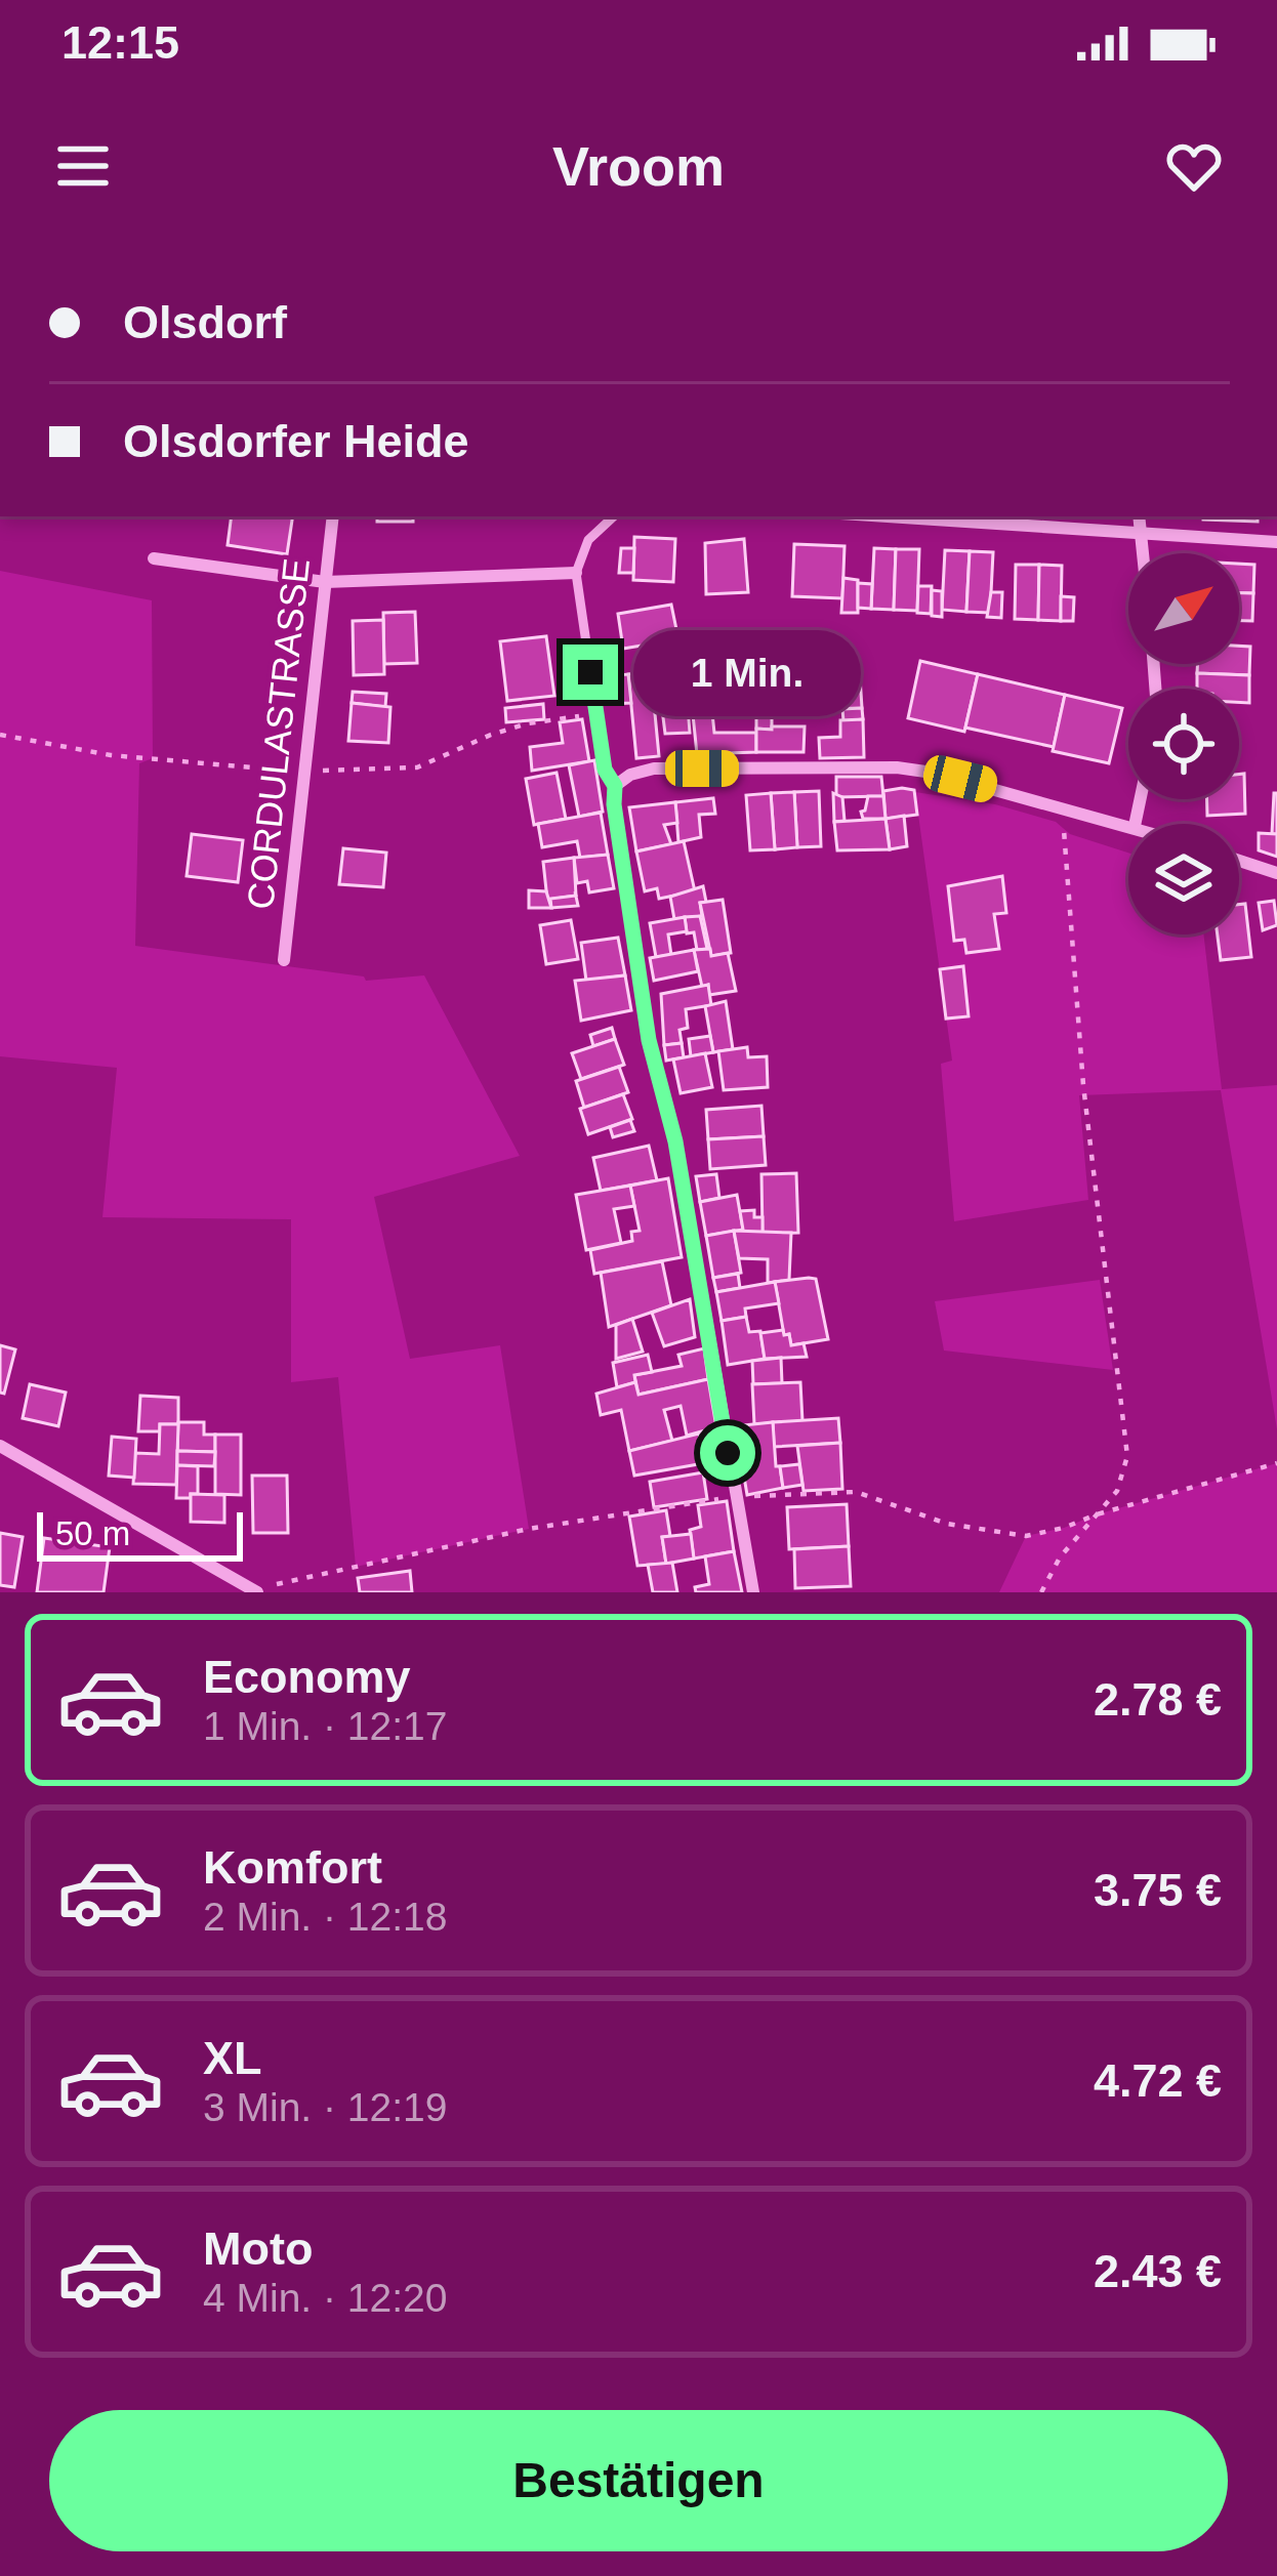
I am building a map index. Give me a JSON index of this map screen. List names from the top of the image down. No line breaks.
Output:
{"streets":{"street":["CORDULASTRASSE"]},"scale_bar":"50 m","north":"top right","page":{"status":"12:15","header":"Vroom","banner":["Olsdorf","Olsdorfer Heide"],"bubble":"1 Min.","scale":"50 m","list":[{"name":"Economy","note":"1 Min. · 12:17","value":"2.78 €"},{"name":"Komfort","note":"2 Min. · 12:18","value":"3.75 €"},{"name":"XL","note":"3 Min. · 12:19","value":"4.72 €"},{"name":"Moto","note":"4 Min. · 12:20","value":"2.43 €"}],"buttons":"Bestätigen"}}
